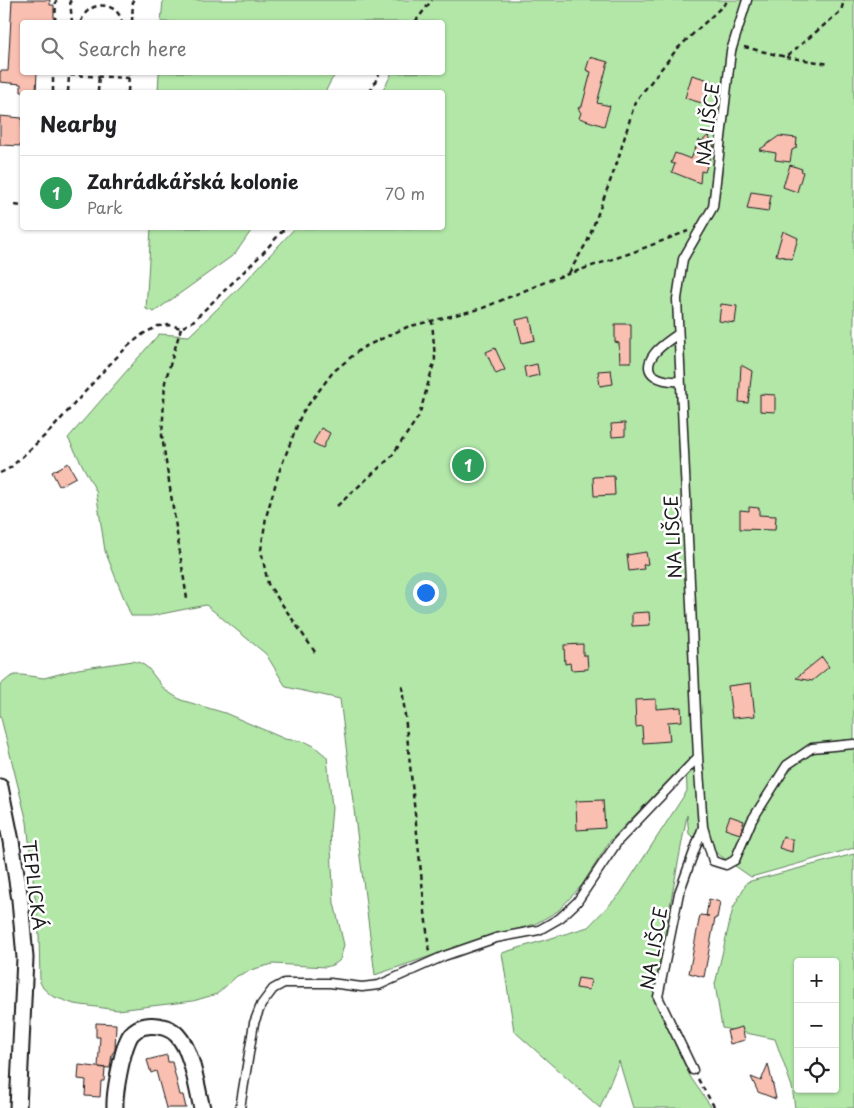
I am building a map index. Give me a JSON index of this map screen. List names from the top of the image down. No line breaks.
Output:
{"streets":{"street":["TEPLICKÁ"],"lane":["NA LIŠCE"]},"page":{"search":"Search here","heading":"Nearby","list":[{"mark":"1","name":"Zahrádkářská kolonie","note":"Park","value":"70 m"}],"pins":"1","map_buttons":["+","−"]}}
